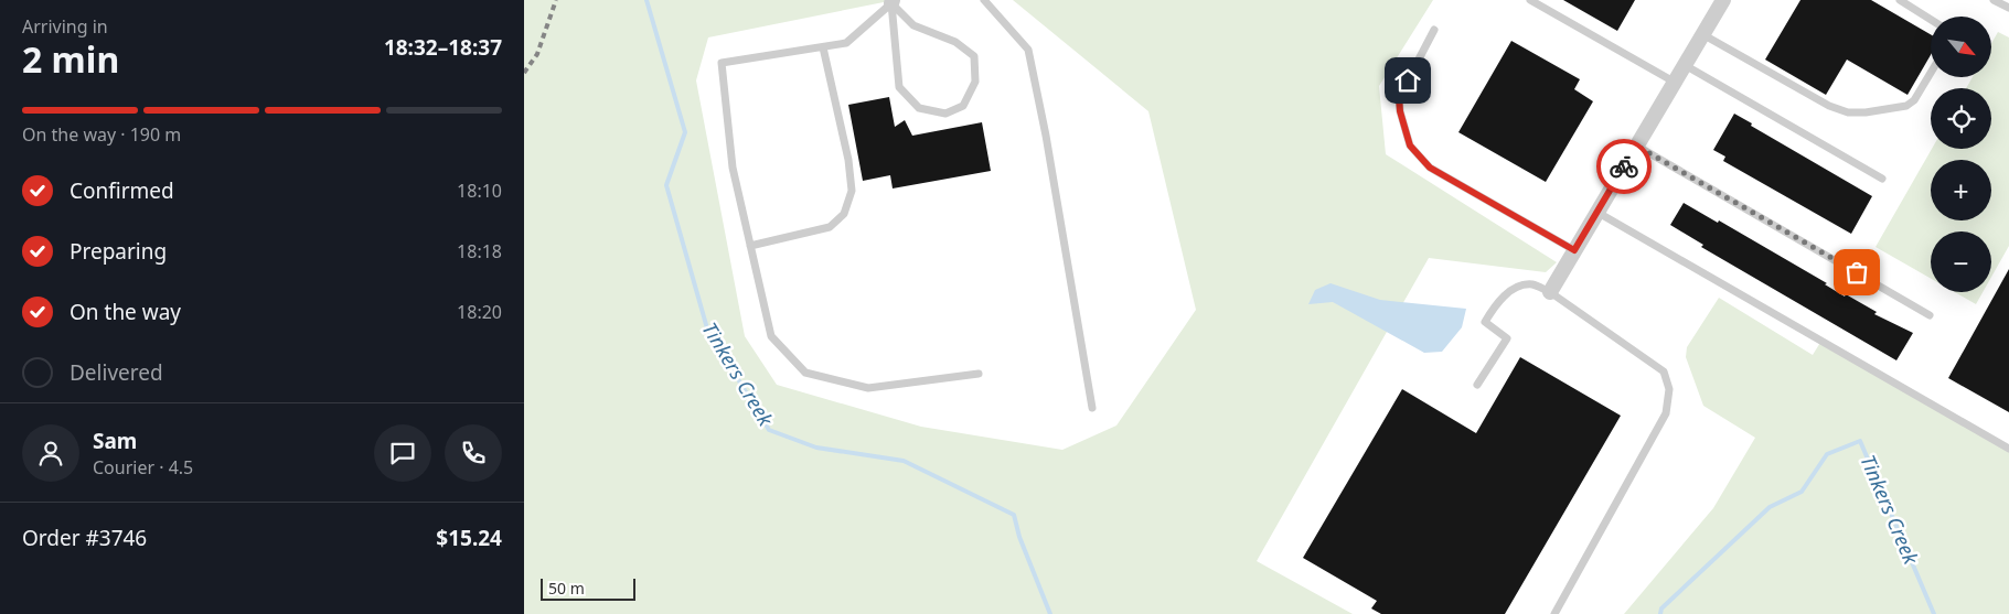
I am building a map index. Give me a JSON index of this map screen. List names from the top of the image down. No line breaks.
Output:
{"water":["Tinkers Creek"],"scale_bar":"50 m","north":"bottom right","page":{"heading":["2 min","Arriving in","18:32–18:37"],"panel":["Sam","Courier · 4.5","Order #3746","$15.24"],"map_buttons":["+","−"],"bar":"On the way · 190 m","list":[["Confirmed","18:10"],["Preparing","18:18"],["On the way","18:20"],"Delivered"],"scale":"50 m"}}
